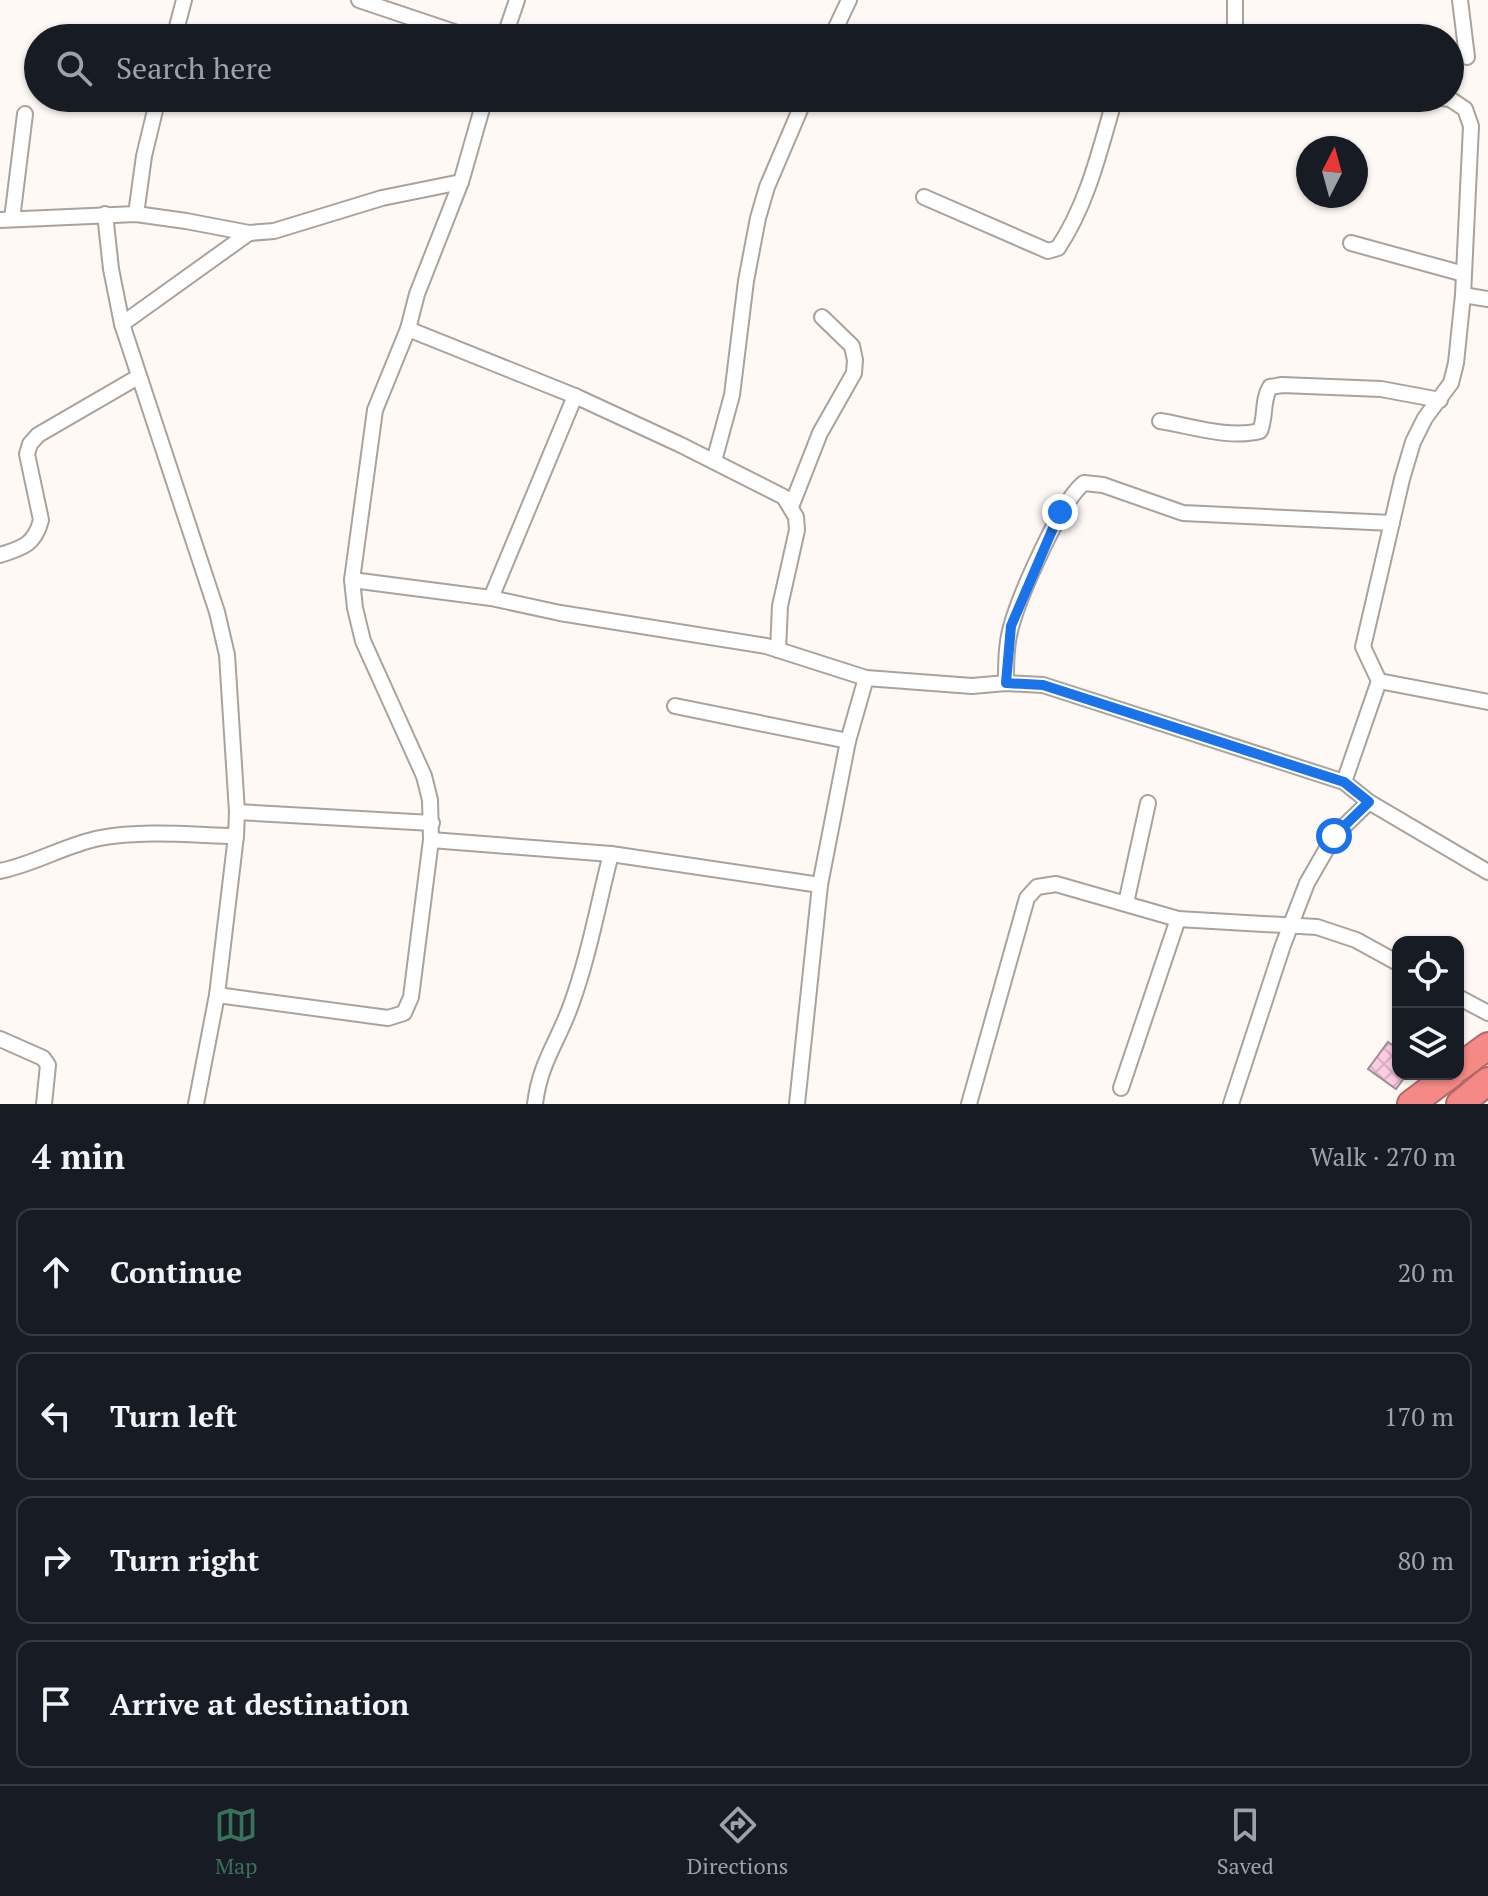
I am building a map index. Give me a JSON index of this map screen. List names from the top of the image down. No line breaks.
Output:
{"north":"top","page":{"search":"Search here","heading":["4 min","Walk · 270 m"],"list":[["Continue","20 m"],["Turn left","170 m"],["Turn right","80 m"],"Arrive at destination"],"nav":["Map","Directions","Saved"]}}
